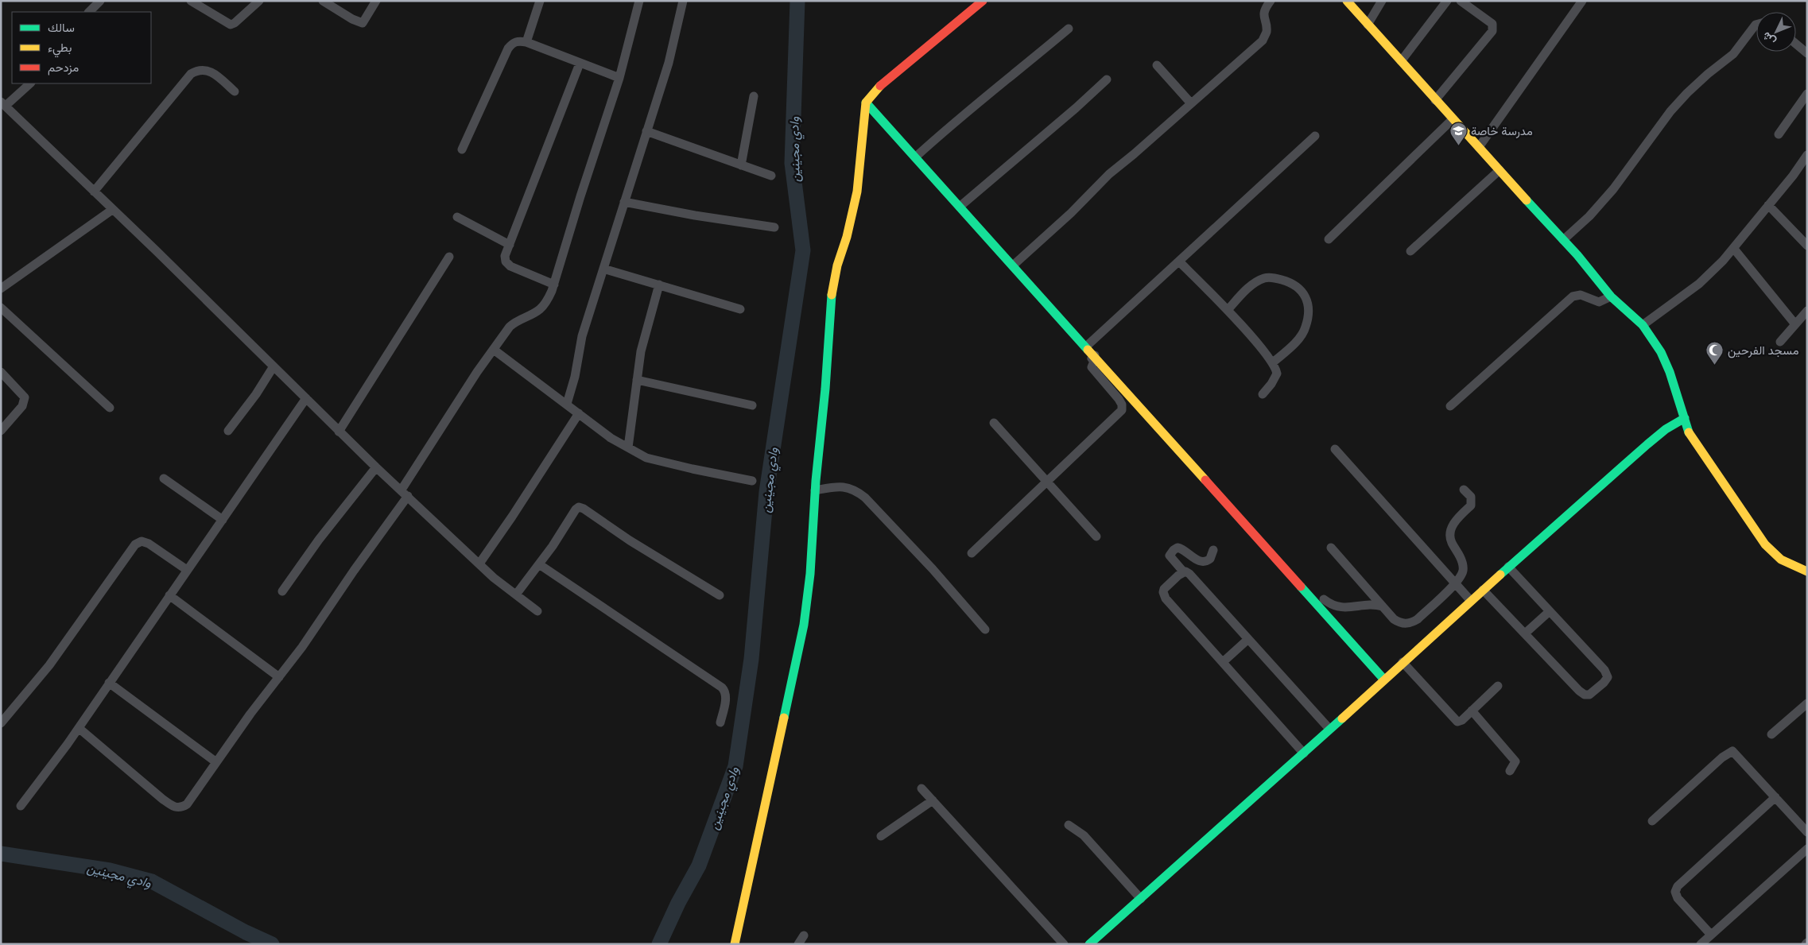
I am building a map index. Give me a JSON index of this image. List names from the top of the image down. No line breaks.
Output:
{"water":["وادي مجينين"],"places":{"school or university":["مدرسة خاصة"],"mosque":["مسجد الفرحين"]},"legend":["سالك","بطيء","مزدحم"],"north":"bottom left"}
